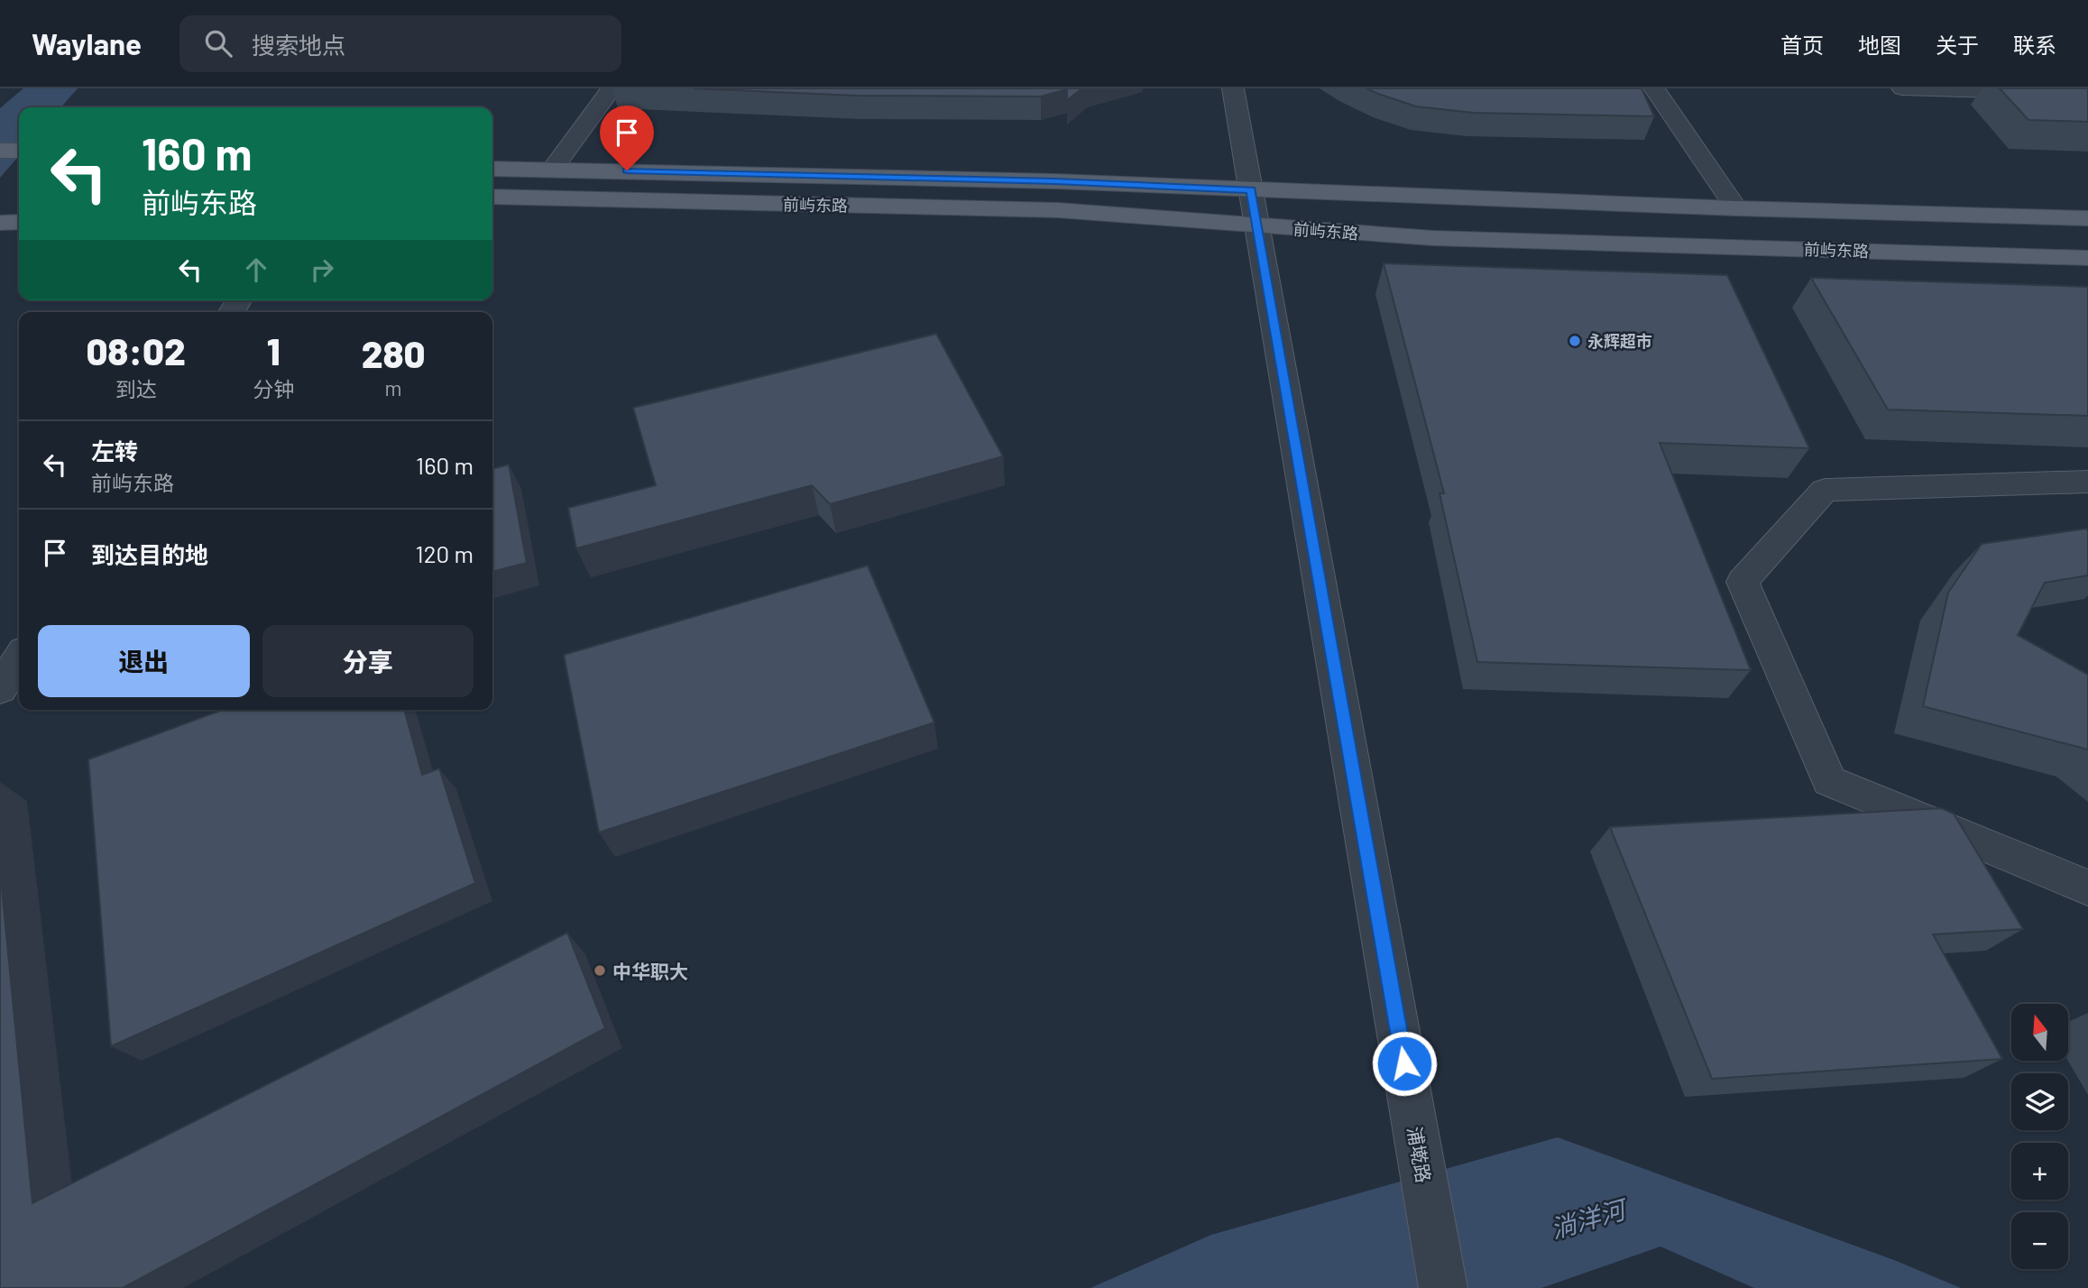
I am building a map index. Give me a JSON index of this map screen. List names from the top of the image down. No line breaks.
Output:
{"streets":{"main road":["前屿东路"],"street":["浦墘路"]},"crossings":[["前屿东路","浦墘路"]],"water":["淌洋河"],"places":["永辉超市","中华职大"],"north":"top","page":{"header":"Waylane","search":"搜索地点","nav":["首页","地图","关于","联系"],"turn":["160 m","前屿东路"],"eta":["08:02","到达","1","分钟","280","m"],"list":[{"name":"左转","note":"前屿东路","value":"160 m"},{"name":"到达目的地","value":"120 m"}],"buttons":["退出","分享"],"map_buttons":["+","−"]}}
